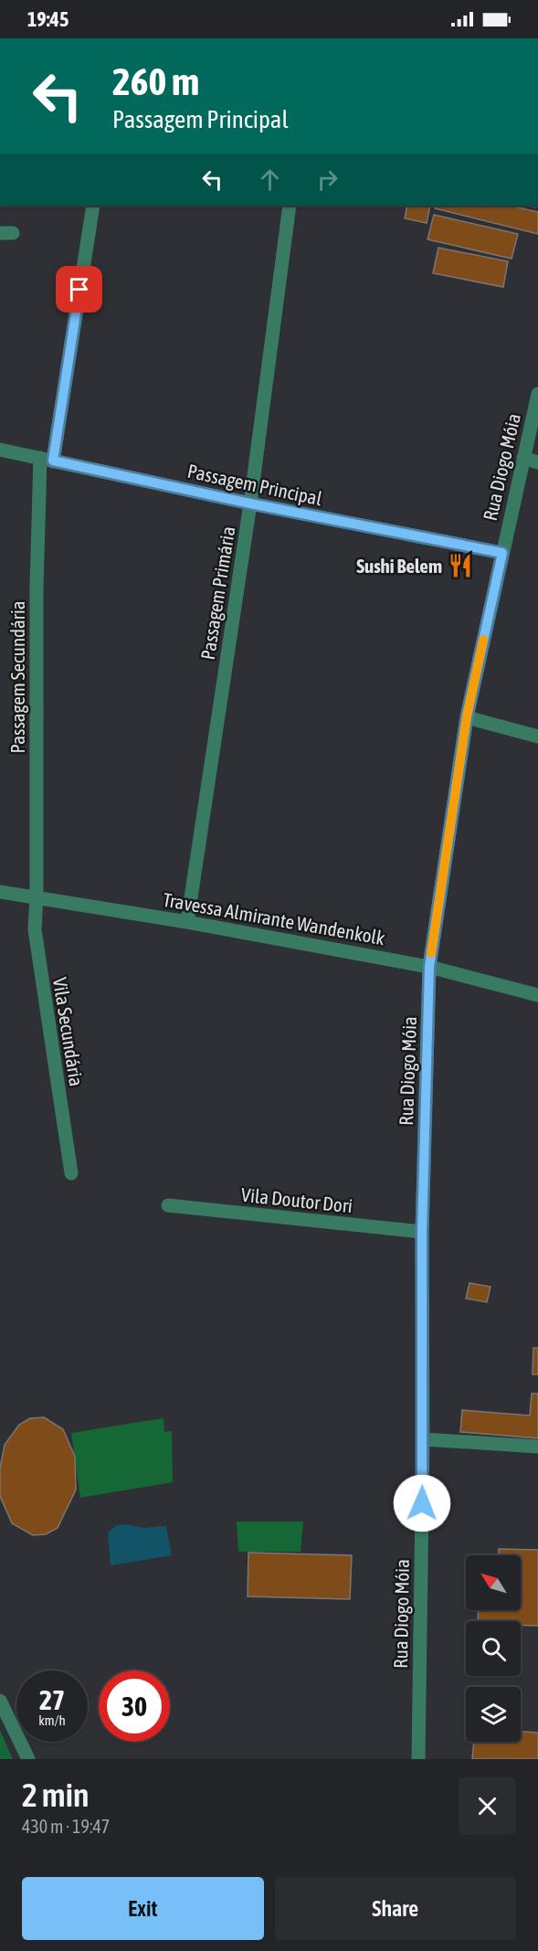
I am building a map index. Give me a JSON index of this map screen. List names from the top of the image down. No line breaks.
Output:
{"streets":{"street":["Rua Diogo Móia","Passagem Principal","Passagem Primária","Passagem Secundária","Travessa Almirante Wandenkolk","Vila Secundária","Vila Doutor Dori"]},"crossings":[["Rua Diogo Móia","Passagem Principal"],["Rua Diogo Móia","Travessa Almirante Wandenkolk"],["Rua Diogo Móia","Vila Doutor Dori"],["Passagem Principal","Passagem Primária"],["Passagem Principal","Passagem Secundária"],["Passagem Primária","Travessa Almirante Wandenkolk"],["Passagem Secundária","Travessa Almirante Wandenkolk"],["Passagem Secundária","Vila Secundária"],["Travessa Almirante Wandenkolk","Vila Secundária"]],"places":{"restaurant":["Sushi Belem"]},"north":"top left","page":{"status":"19:45","turn":["260 m","Passagem Principal"],"speed":"27 km/h","limit":"30","heading":["2 min","430 m · 19:47"],"buttons":["Exit","Share"]}}
